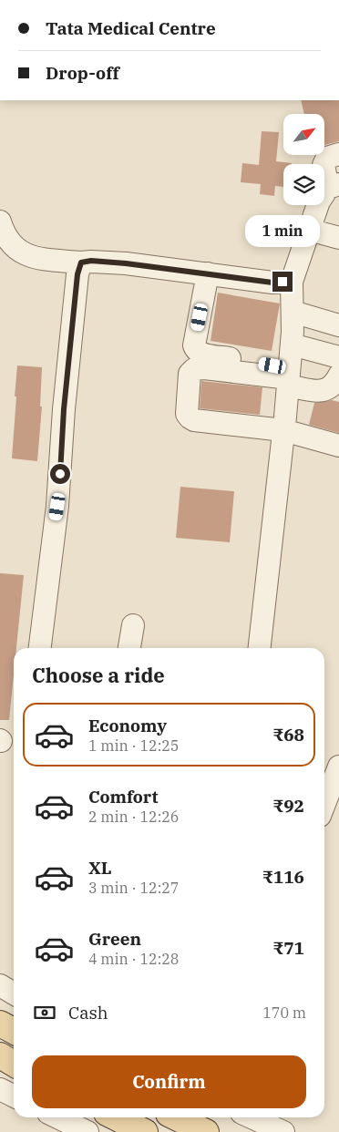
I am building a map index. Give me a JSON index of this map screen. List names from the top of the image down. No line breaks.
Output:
{"north":"top right","page":{"banner":["Tata Medical Centre","Drop-off"],"bubble":"1 min","heading":"Choose a ride","list":[{"name":"Economy","note":"1 min · 12:25","value":"₹68"},{"name":"Comfort","note":"2 min · 12:26","value":"₹92"},{"name":"XL","note":"3 min · 12:27","value":"₹116"},{"name":"Green","note":"4 min · 12:28","value":"₹71"}],"pay":["Cash","170 m"],"buttons":"Confirm"}}
